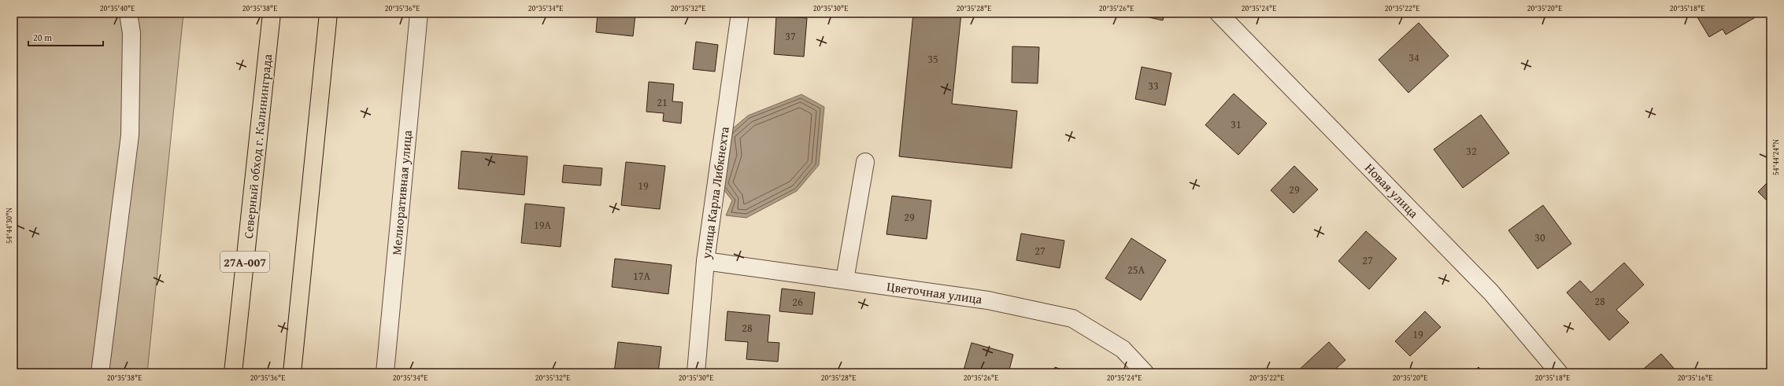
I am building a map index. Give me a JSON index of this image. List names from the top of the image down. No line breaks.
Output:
{"streets":{"highway":["Северный обход г. Калининграда","27А-007"],"street":["Новая улица","Мелиоративная улица","улица Карла Либкнехта","Цветочная улица"]},"crossings":[["улица Карла Либкнехта","Цветочная улица"]],"house_numbers":["37","34","35","33","21","31","32","19","29","29","19А","30","27","27","25А","17А","28","26","28","19"],"scale_bar":"20 m","coordinates":["20°35'40\"E","20°35'38\"E","20°35'36\"E","20°35'34\"E","20°35'32\"E","20°35'30\"E","20°35'28\"E","20°35'26\"E","20°35'24\"E","20°35'22\"E","20°35'20\"E","20°35'18\"E","54°44'24\"N","54°44'30\"N","20°35'16\"E"]}
